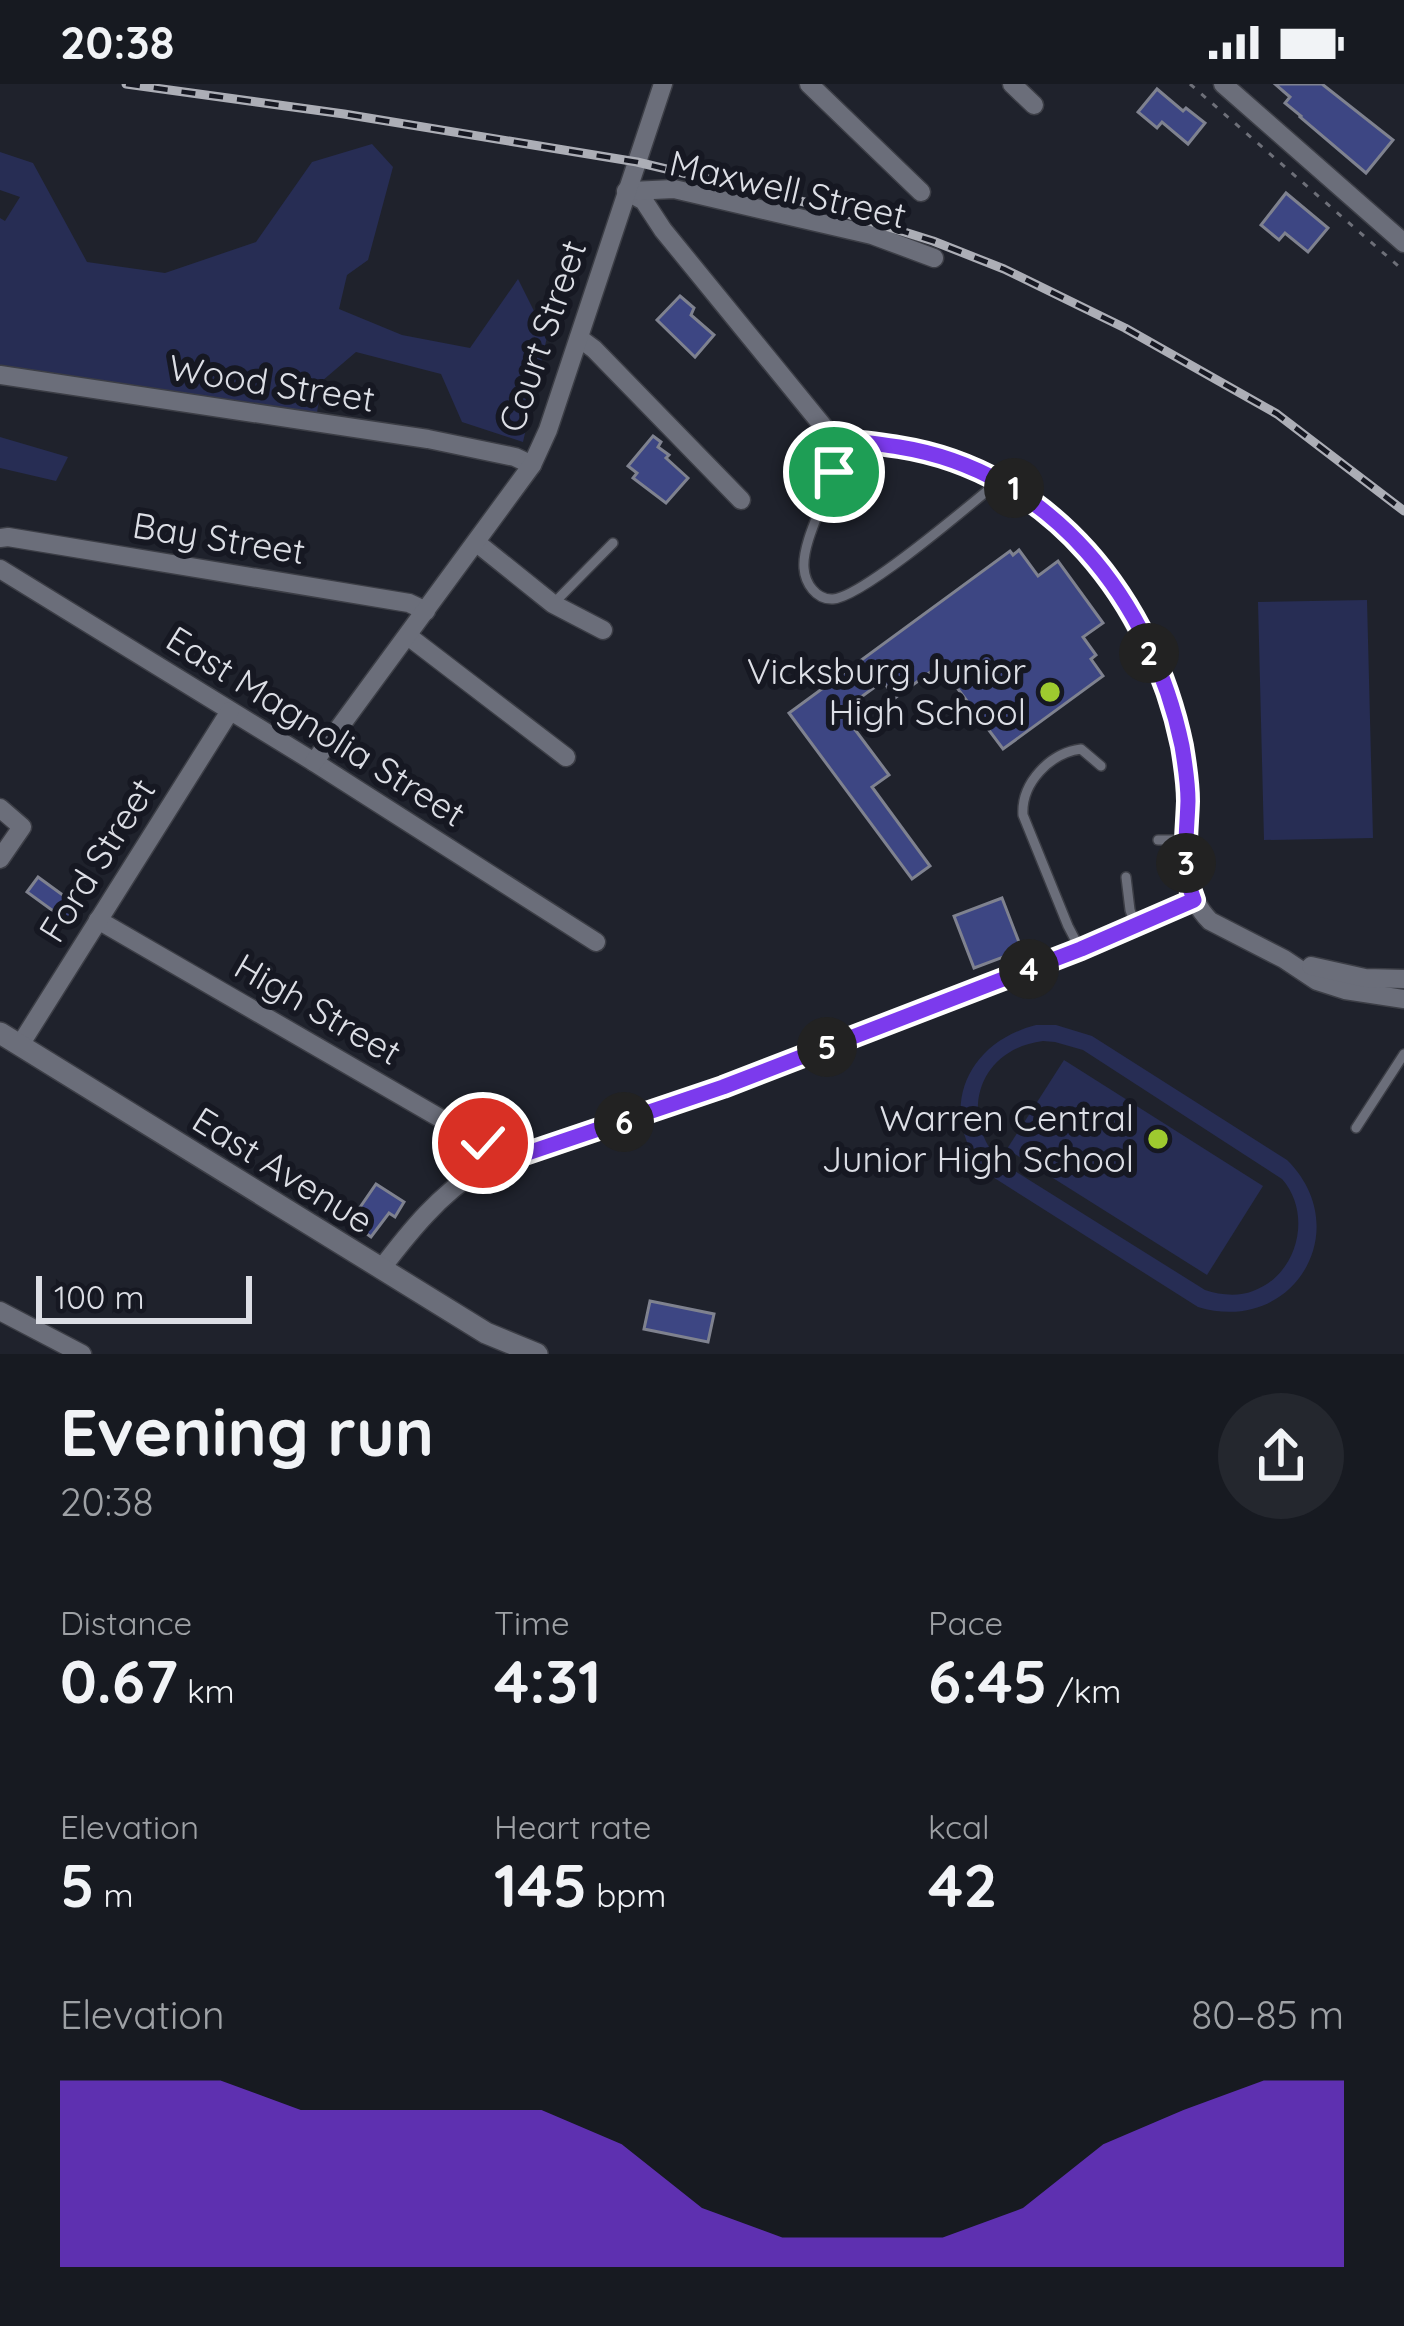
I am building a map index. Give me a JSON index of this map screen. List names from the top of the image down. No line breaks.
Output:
{"streets":{"street":["Maxwell Street","Court Street","Wood Street","Bay Street","East Magnolia Street","Ford Street","High Street","East Avenue"]},"crossings":[["Maxwell Street","Court Street"],["Court Street","Wood Street"],["Court Street","Bay Street"],["Court Street","East Magnolia Street"],["East Magnolia Street","Ford Street"],["Ford Street","High Street"],["Ford Street","East Avenue"]],"places":["Vicksburg Junior High School","Warren Central Junior High School"],"scale_bar":"100 m","page":{"status":"20:38","pins":["1","2","3","4","5","6"],"scale":"100 m","heading":["Evening run","20:38"],"stats":[["Distance","0.67 km"],["Time","4:31"],["Pace","6:45 /km"],["Elevation","5 m"],["Heart rate","145 bpm"],["kcal","42"]],"chart":["Elevation","80–85 m"]}}
